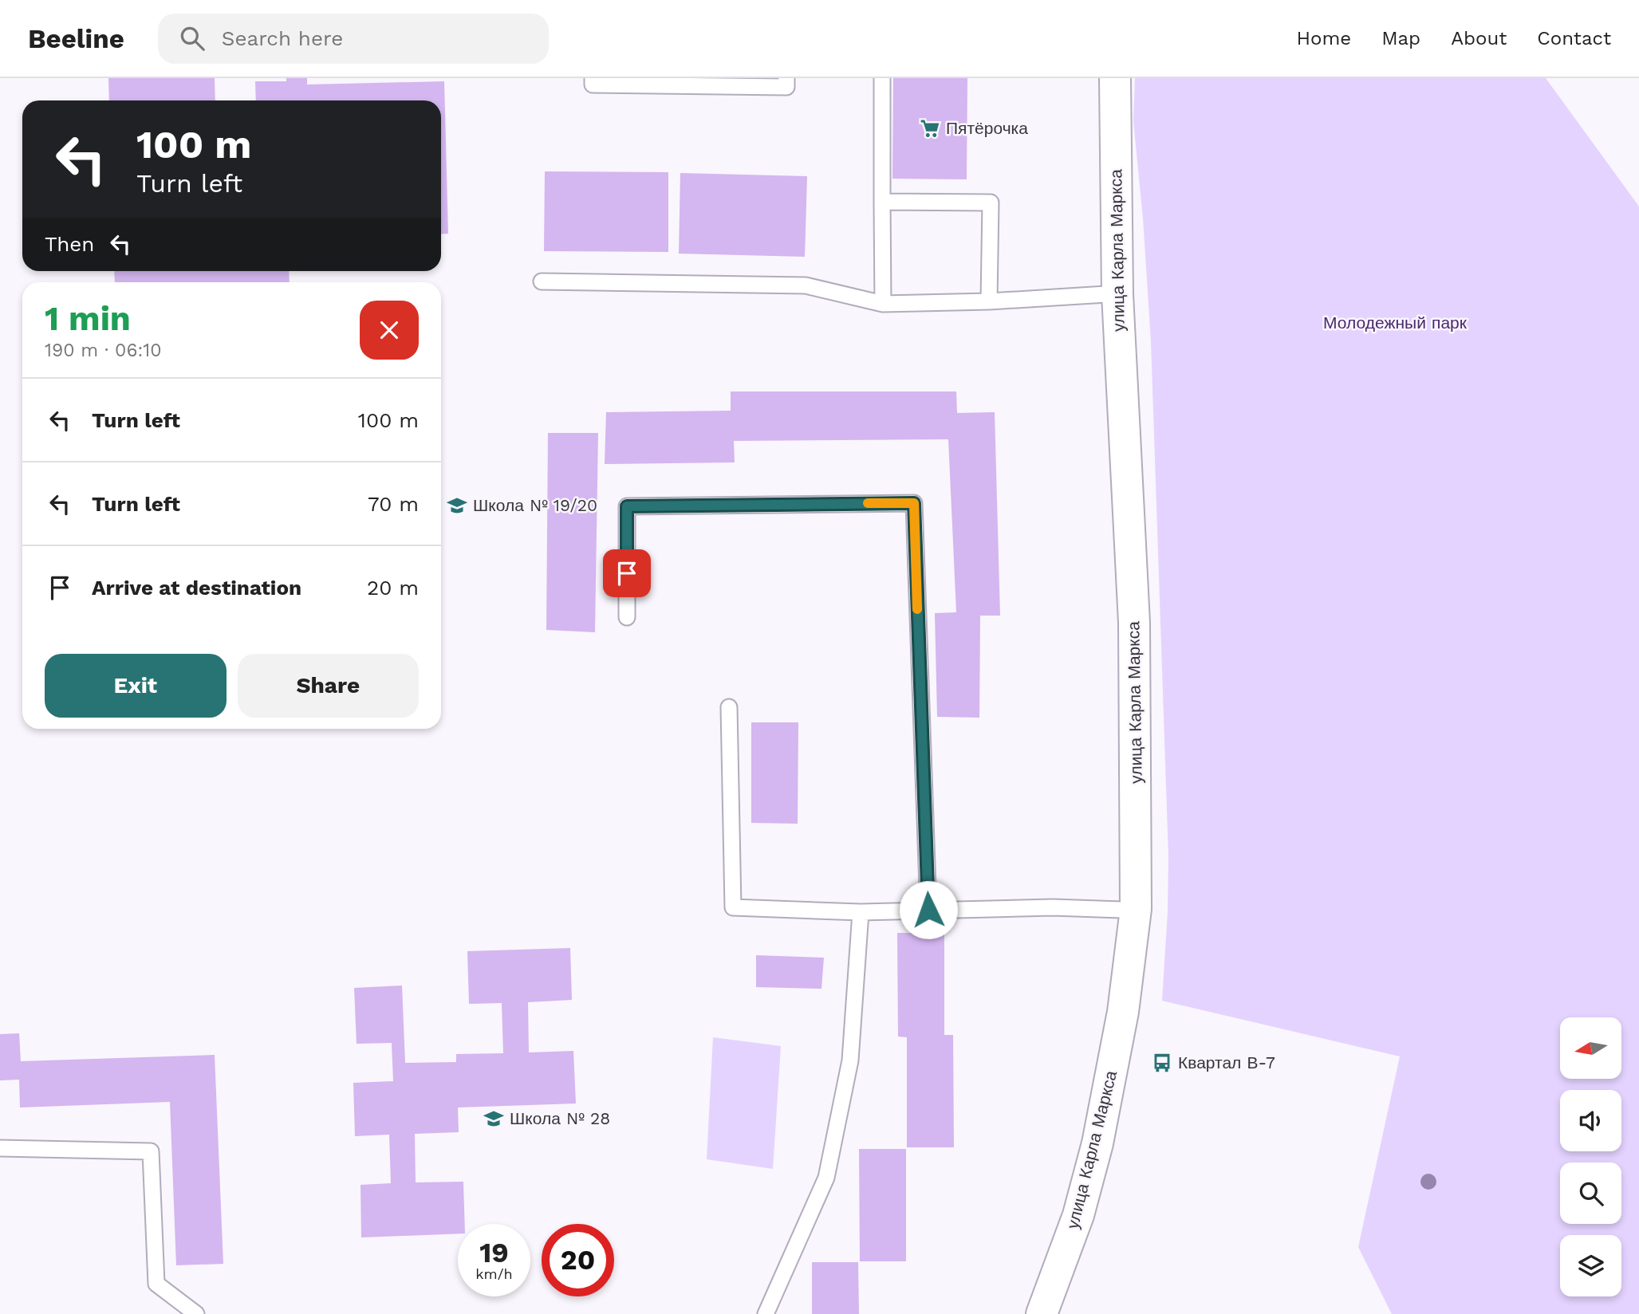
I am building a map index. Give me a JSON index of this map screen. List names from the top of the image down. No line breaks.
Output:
{"streets":{"street":["улица Карла Маркса"]},"parks":["Молодежный парк"],"places":{"supermarket":["Пятёрочка"],"school or university":["Школа № 19/20","Школа № 28"],"bus stop":["Квартал В-7"]},"north":"left","page":{"header":"Beeline","search":"Search here","nav":["Home","Map","About","Contact"],"turn":["100 m","Turn left"],"then":"Then","heading":["1 min","190 m · 06:10"],"list":[{"name":"Turn left","value":"100 m"},{"name":"Turn left","value":"70 m"},{"name":"Arrive at destination","value":"20 m"}],"buttons":["Exit","Share"],"speed":"19 km/h","limit":"20"}}
